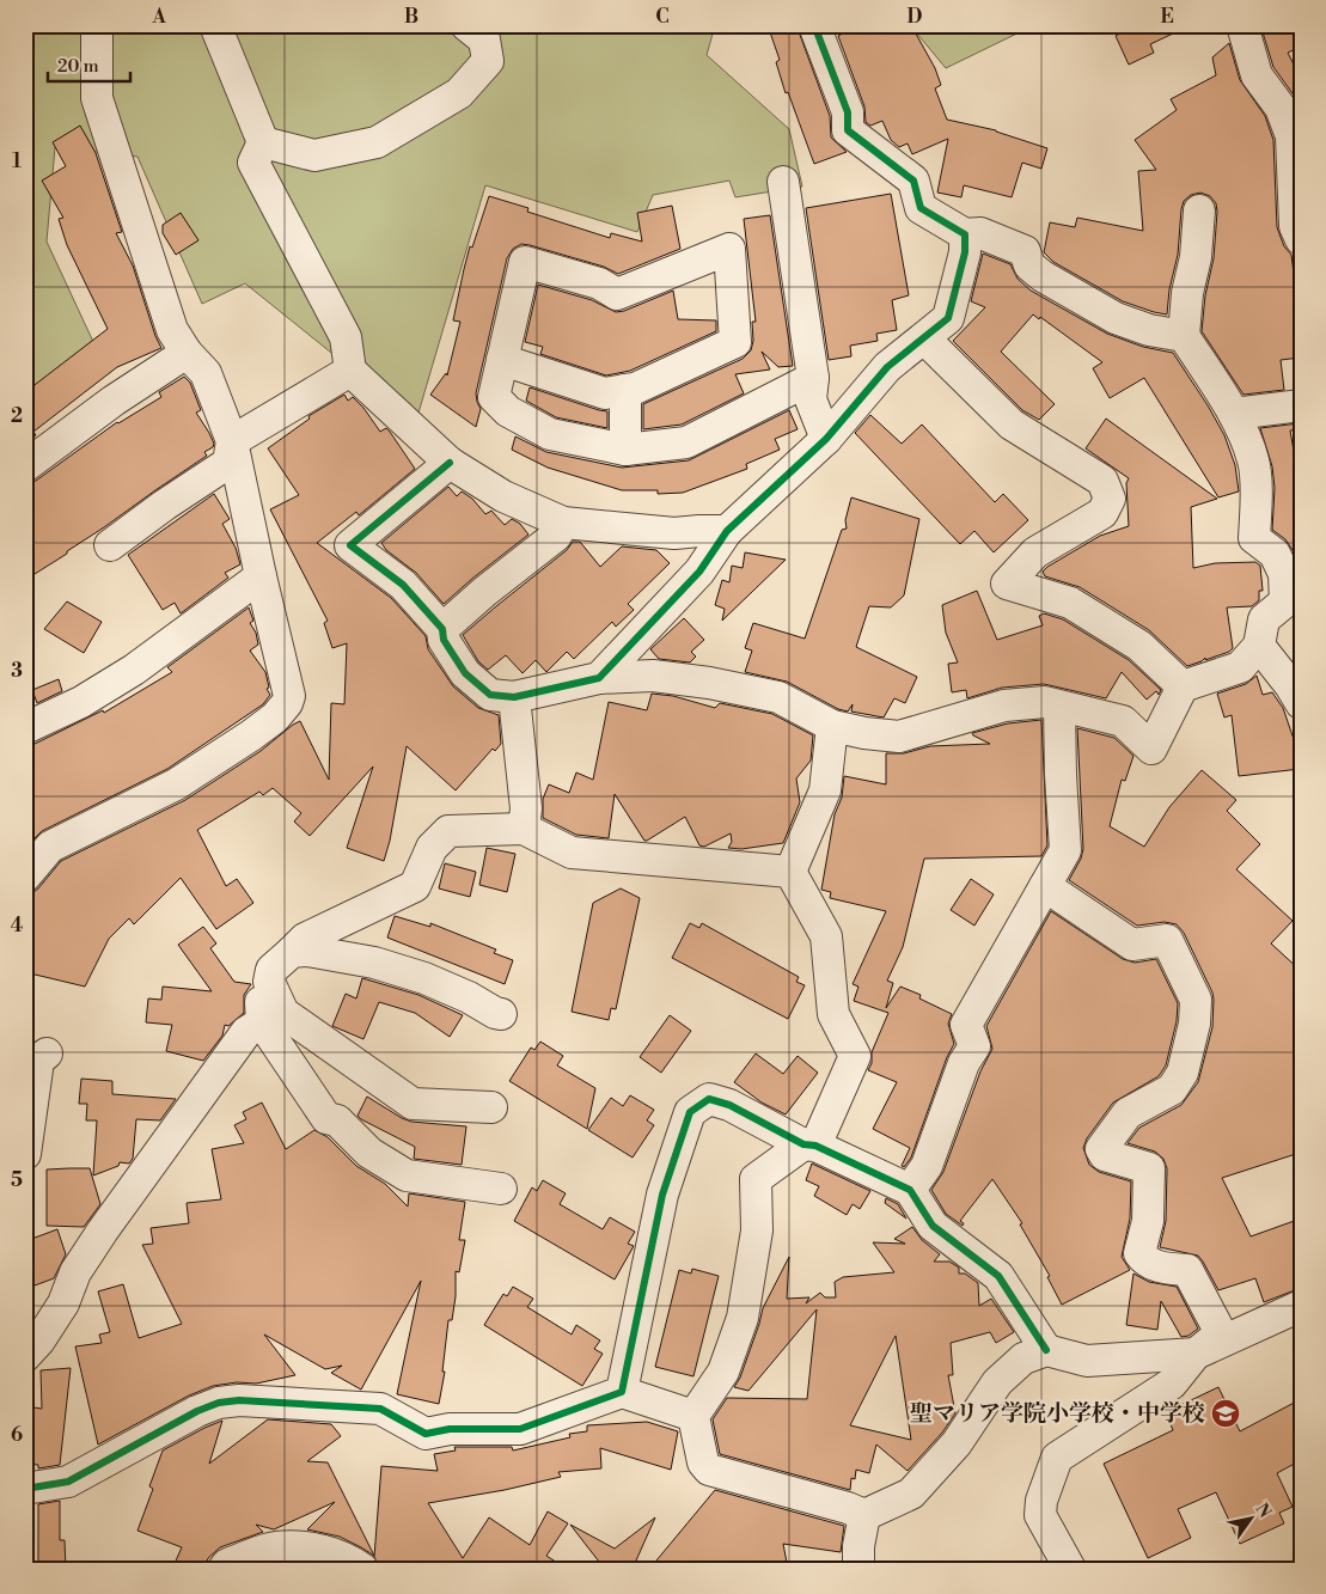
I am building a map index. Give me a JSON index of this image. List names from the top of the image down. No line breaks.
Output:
{"places":{"school or university":["聖マリア学院小学校・中学校"]},"scale_bar":"20 m","north":"top right","grid":{"columns":["A","B","C","D","E"],"rows":["1","2","3","4","5","6"]}}
